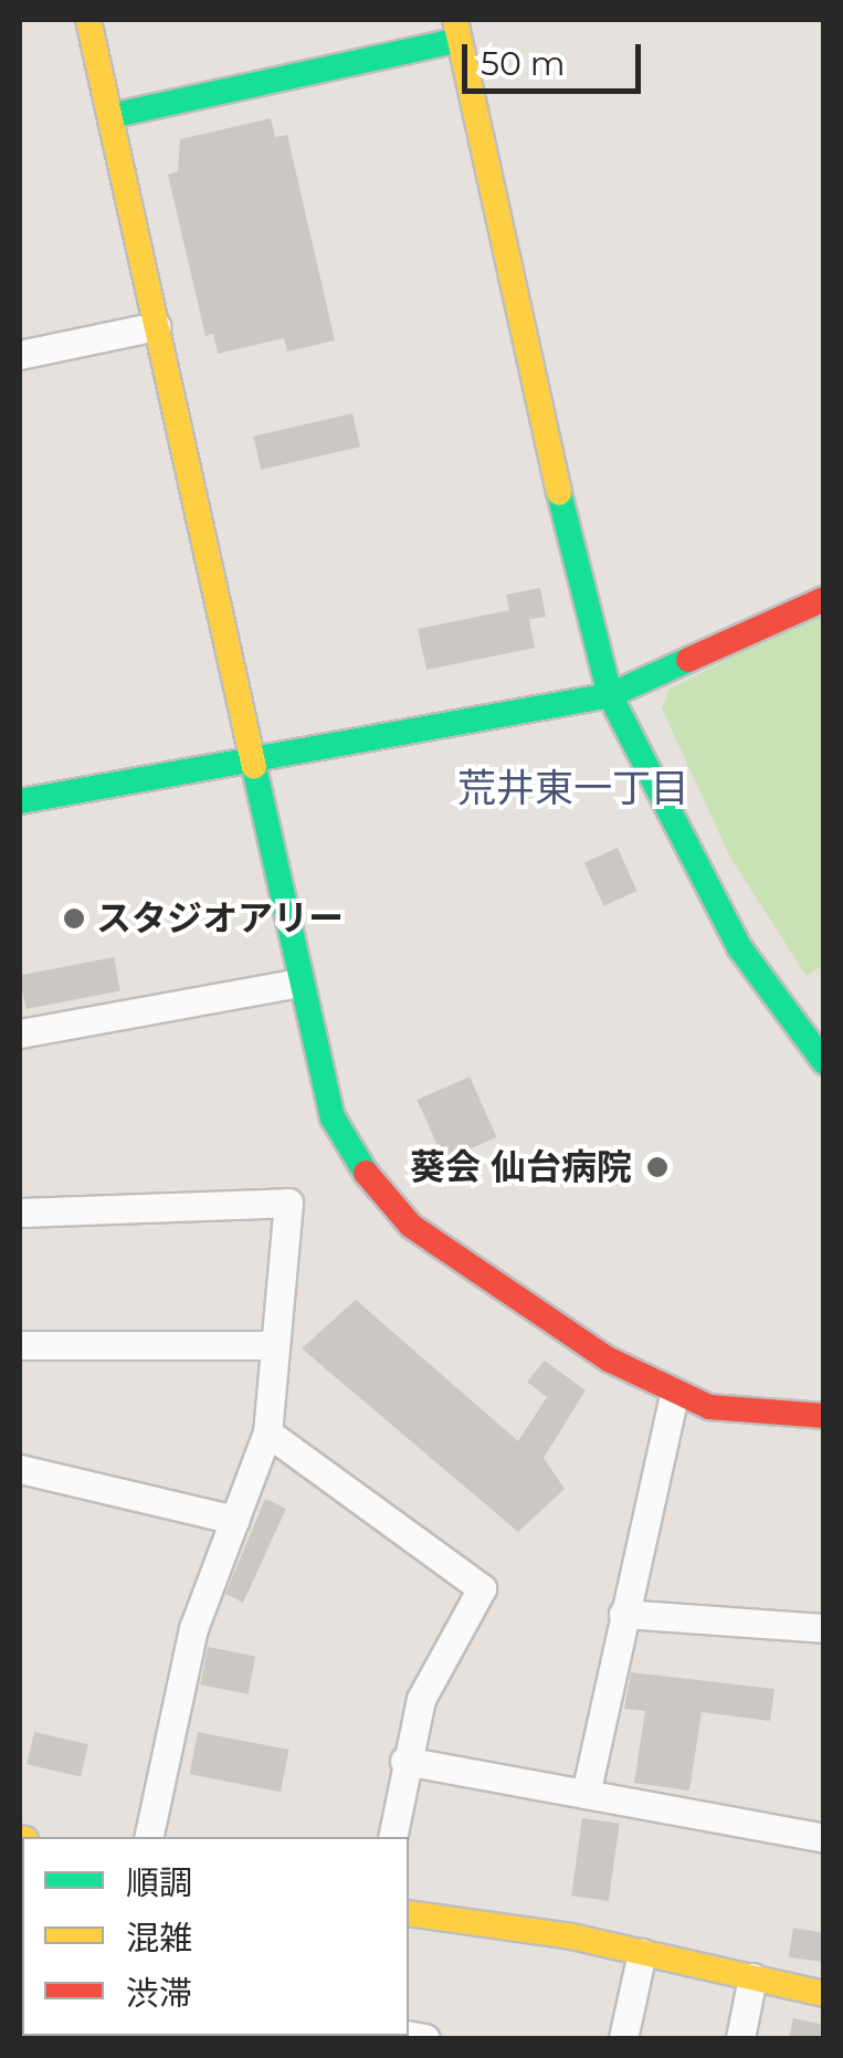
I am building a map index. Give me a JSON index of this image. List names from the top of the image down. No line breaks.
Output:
{"districts":["荒井東一丁目"],"places":["スタジオアリー","葵会 仙台病院"],"legend":["順調","混雑","渋滞"],"scale_bar":"50 m"}
